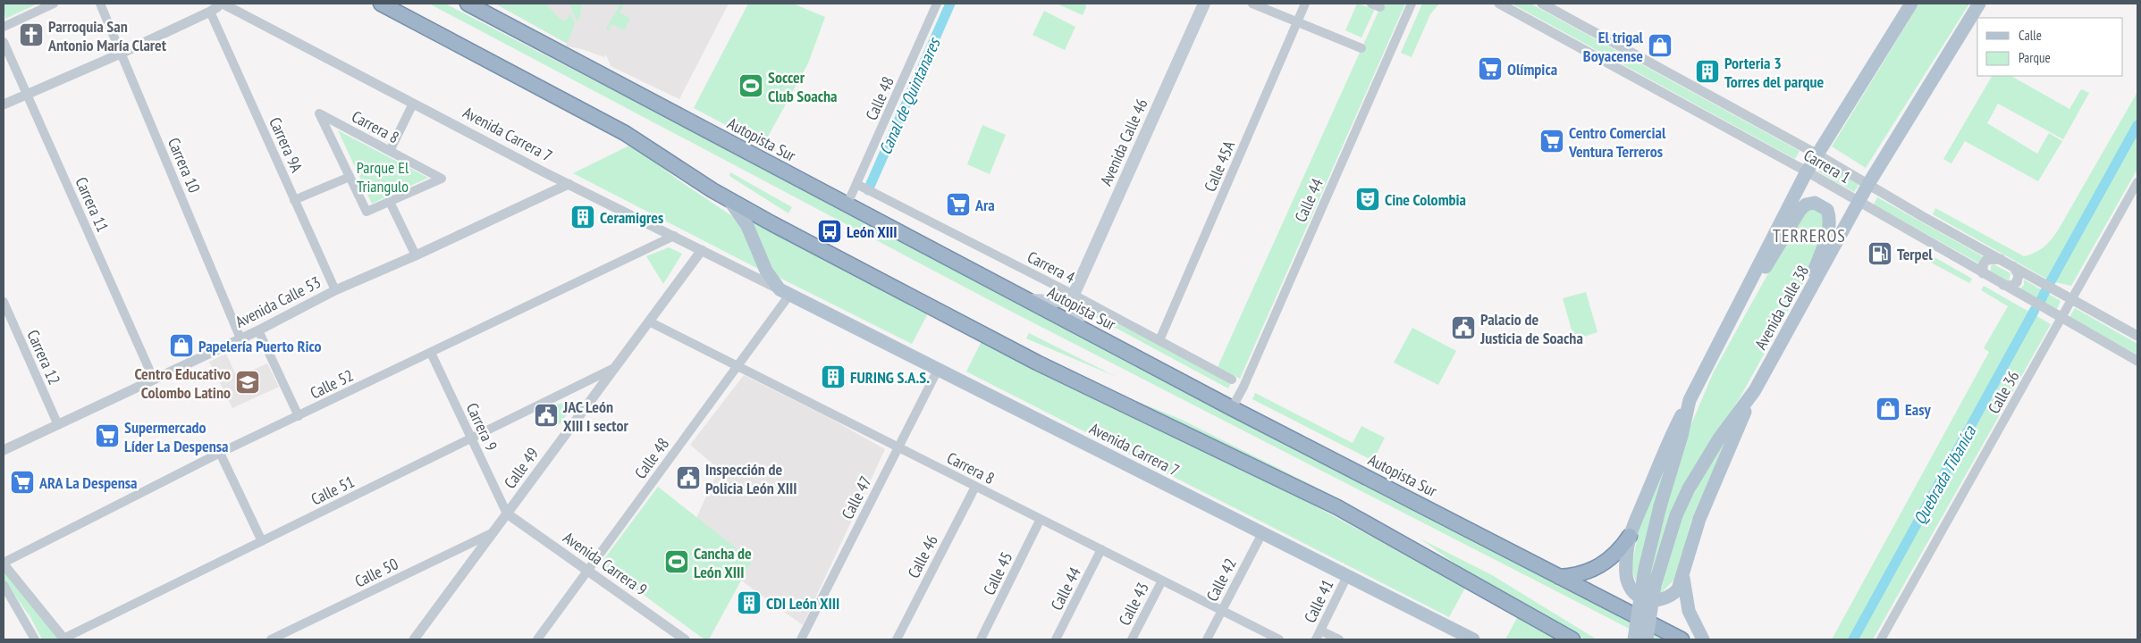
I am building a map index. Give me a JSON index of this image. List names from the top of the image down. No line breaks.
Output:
{"streets":{"highway":["Autopista Sur"],"main road":["Avenida Carrera 7","Avenida Calle 46","Avenida Calle 38"],"street":["Calle 48","Carrera 8","Carrera 9A","Carrera 10","Calle 45A","Carrera 1","Calle 44","Carrera 11","Carrera 4","Avenida Calle 53","Carrera 12","Calle 52","Calle 36","Carrera 9","Calle 49","Calle 51","Calle 47","Calle 46","Avenida Carrera 9","Calle 50","Calle 45","Calle 42","Calle 41","Calle 43"]},"crossings":[["Calle 48","Carrera 8"],["Calle 48","Avenida Carrera 7"],["Calle 48","Autopista Sur"],["Calle 48","Carrera 4"],["Calle 48","Avenida Carrera 9"],["Carrera 8","Calle 44"],["Carrera 8","Calle 49"],["Carrera 8","Calle 47"],["Carrera 8","Calle 46"],["Carrera 8","Calle 45"],["Carrera 8","Calle 42"],["Carrera 8","Calle 43"],["Avenida Carrera 7","Avenida Calle 53"],["Avenida Carrera 7","Calle 52"],["Avenida Carrera 7","Calle 49"],["Avenida Carrera 7","Calle 47"],["Avenida Carrera 7","Calle 42"],["Avenida Carrera 7","Calle 41"],["Autopista Sur","Calle 44"],["Avenida Calle 46","Carrera 4"],["Carrera 9A","Avenida Calle 53"],["Carrera 10","Avenida Calle 53"],["Calle 45A","Carrera 4"],["Carrera 1","Avenida Calle 38"],["Carrera 1","Calle 36"],["Carrera 11","Avenida Calle 53"],["Avenida Calle 53","Carrera 12"],["Calle 52","Carrera 9"],["Carrera 9","Calle 49"],["Carrera 9","Calle 51"],["Carrera 9","Avenida Carrera 9"],["Calle 49","Calle 51"],["Calle 49","Avenida Carrera 9"],["Calle 49","Calle 50"]],"districts":["TERREROS"],"water":["Canal de Quintanares","Quebrada Tibaníca"],"parks":["Parque El Triangulo"],"places":{"church":["Parroquia San Antonio María Claret"],"shop":["El trigal Boyacense","Papelería Puerto Rico","Easy"],"supermarket":["Olímpica","Centro Comercial Ventura Terreros","Ara","Supermercado Líder La Despensa","ARA La Despensa"],"building":["Porteria 3 Torres del parque","Ceramigres","FURING S.A.S.","CDI León XIII"],"sports":["Soccer Club Soacha","Cancha de León XIII"],"theatre":["Cine Colombia"],"bus stop":["León XIII"],"fuel station":["Terpel"],"public building":["Palacio de Justicia de Soacha","JAC León XIII I sector","Inspección de Policia León XIII"],"school or university":["Centro Educativo Colombo Latino"]},"legend":["Calle","Parque"]}
